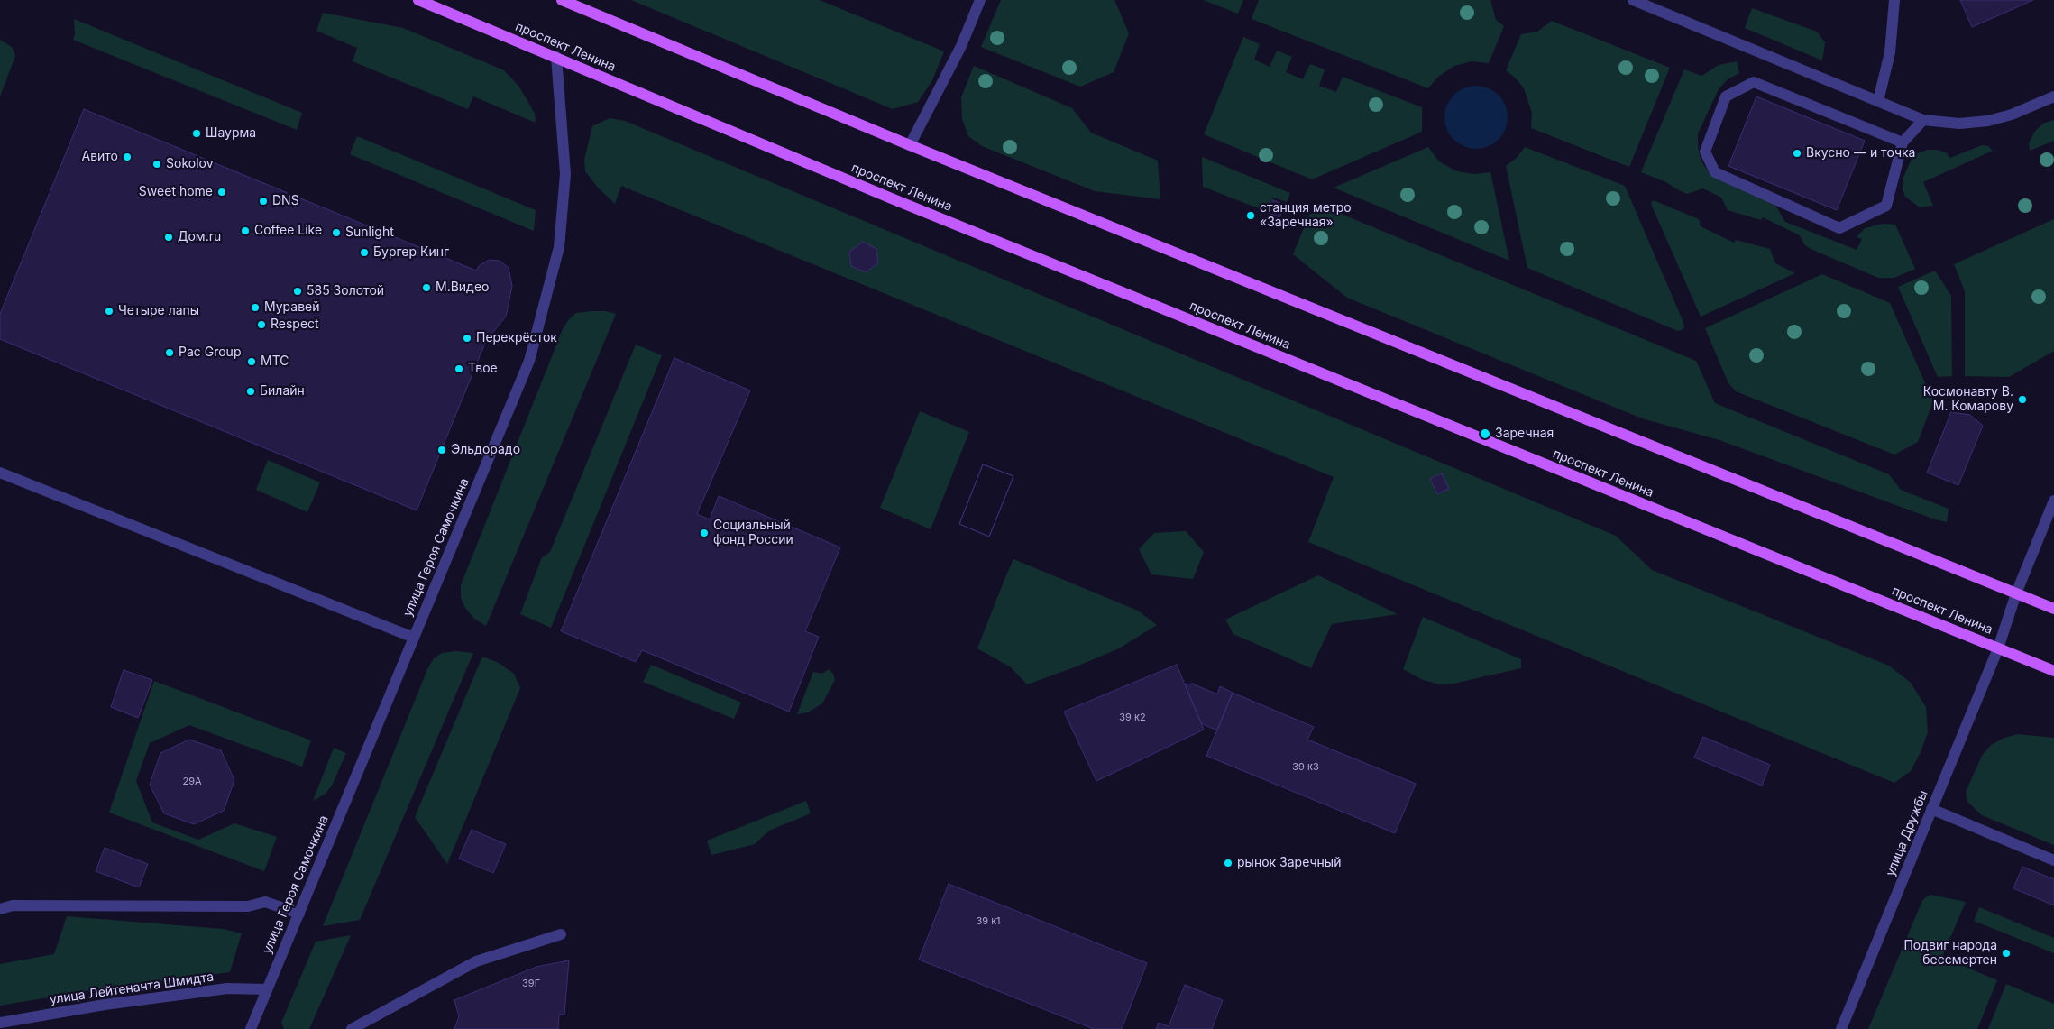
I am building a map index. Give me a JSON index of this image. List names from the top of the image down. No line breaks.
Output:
{"streets":{"main road":["проспект Ленина"],"street":["улица Героя Самочкина","улица Дружбы","улица Лейтенанта Шмидта"]},"crossings":[["проспект Ленина","улица Героя Самочкина"],["проспект Ленина","улица Дружбы"],["улица Героя Самочкина","улица Лейтенанта Шмидта"]],"places":["Шаурма","Вкусно — и точка","Авито","Sokolov","Sweet home","DNS","станция метро «Заречная»","Coffee Like","Sunlight","Дом.ru","Бургер Кинг","М.Видео","585 Золотой","Муравей","Четыре лапы","Respect","Перекрёсток","Pac Group","МТС","Твое","Билайн","Космонавту В. М. Комарову","Заречная","Эльдорадо","Социальный фонд России","рынок Заречный","Подвиг народа бессмертен"],"house_numbers":["39 к2","39 к3","29А","39 к1","39Г"]}
